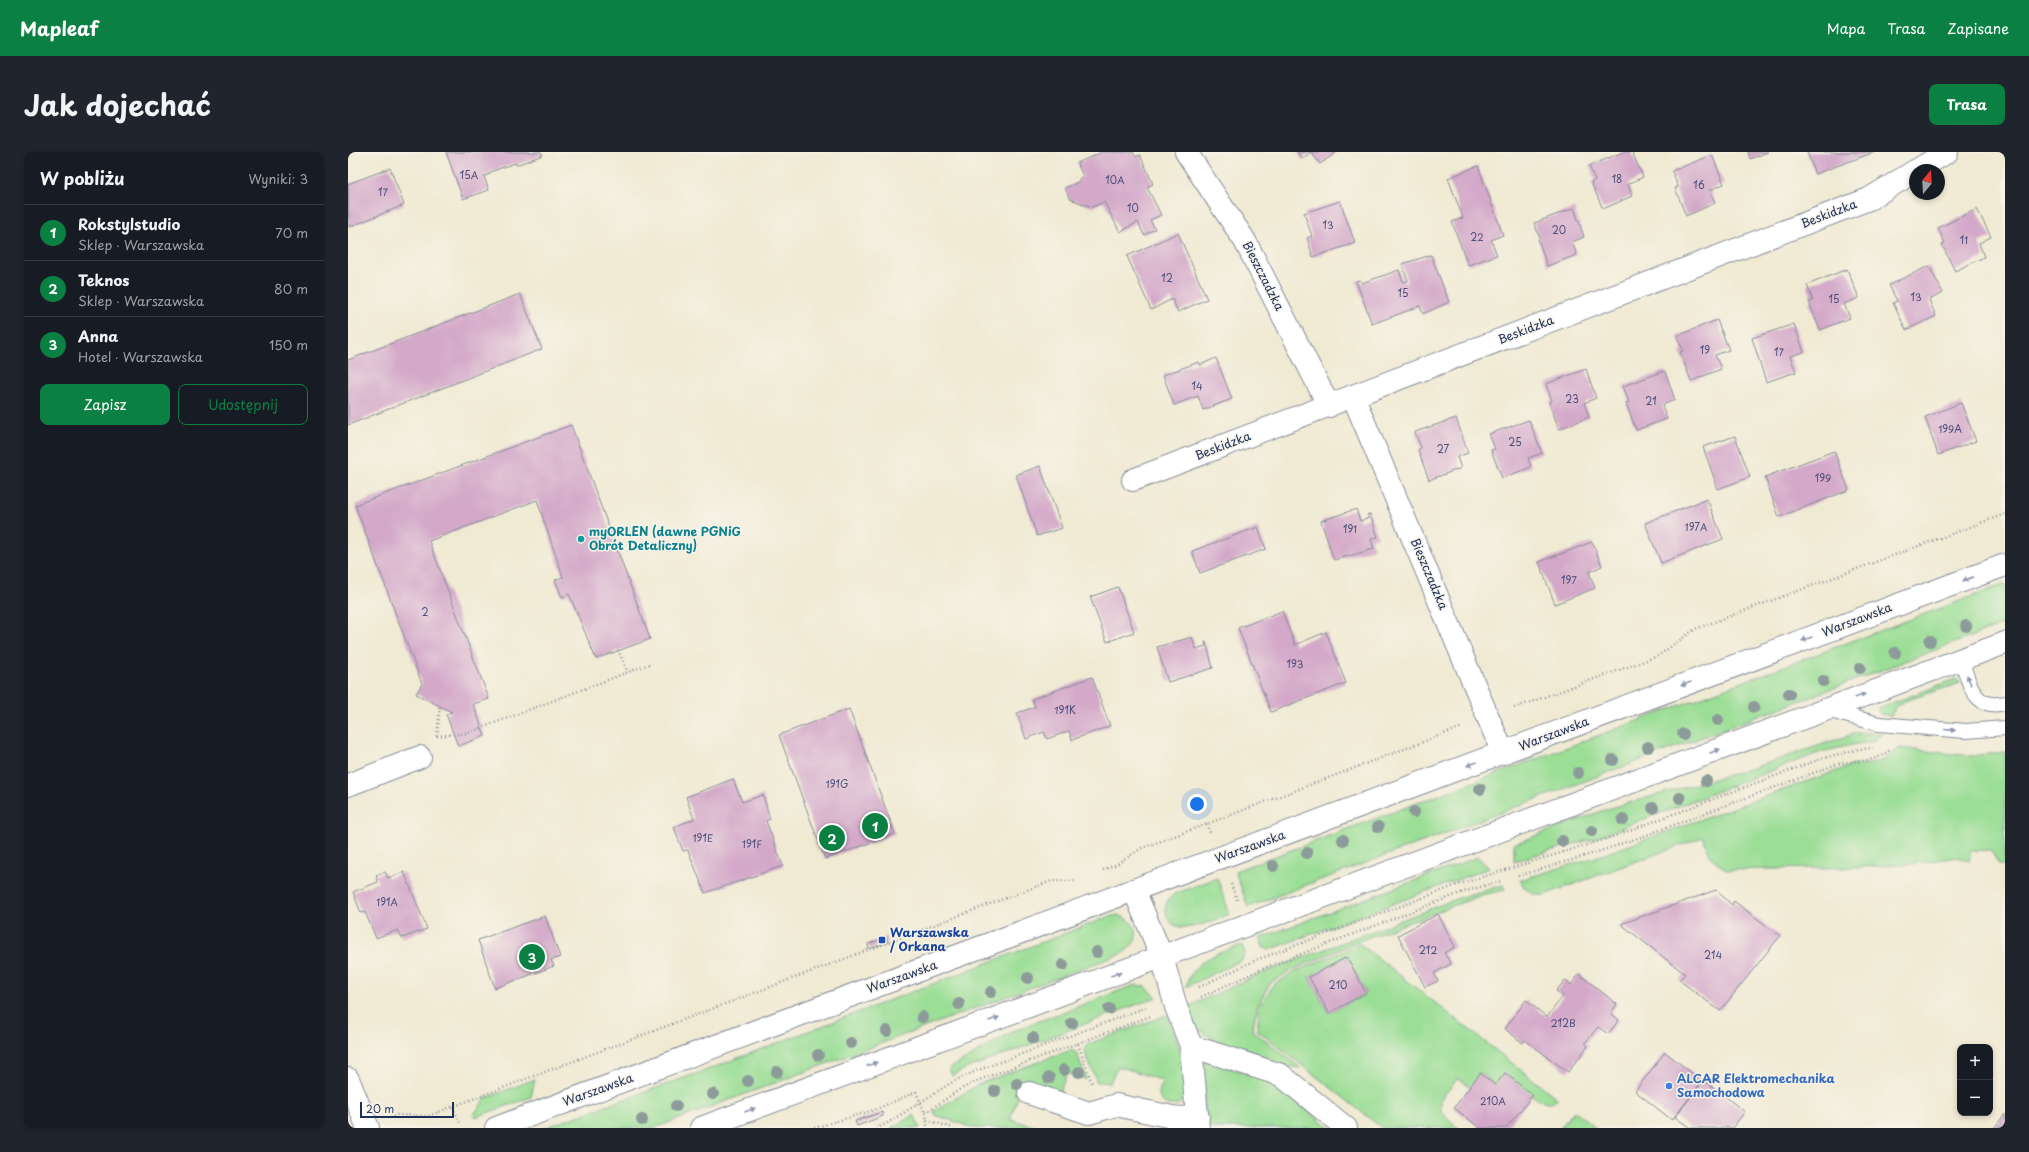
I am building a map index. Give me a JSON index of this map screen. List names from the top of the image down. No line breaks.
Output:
{"streets":{"main road":["Beskidzka","Bieszczadzka","Warszawska"]},"crossings":[["Beskidzka","Bieszczadzka"],["Bieszczadzka","Warszawska"]],"places":{"other":["myORLEN (dawne PGNiG Obrót Detaliczny)","ALCAR Elektromechanika Samochodowa"],"transit":["Warszawska / Orkana"]},"house_numbers":["15A","18","10A","16","17","10","13","20","22","11","12","15","13","15","19","17","14","23","21","199A","25","27","199","197A","191","197","2","193","191K","191G","191E","191F","191A","212","214","210","212B","210A"],"scale_bar":"20 m","north":"top","page":{"header":"Mapleaf","nav":["Mapa","Trasa","Zapisane"],"title":"Jak dojechać","buttons":["Trasa",["Zapisz","Udostępnij"]],"heading":["W pobliżu","Wyniki: 3"],"list":[{"mark":"1","name":"Rokstylstudio","note":"Sklep · Warszawska","value":"70 m"},{"mark":"2","name":"Teknos","note":"Sklep · Warszawska","value":"80 m"},{"mark":"3","name":"Anna","note":"Hotel · Warszawska","value":"150 m"}],"pins":["1","2","3"],"map_buttons":["+","−"],"scale":"20 m"}}
